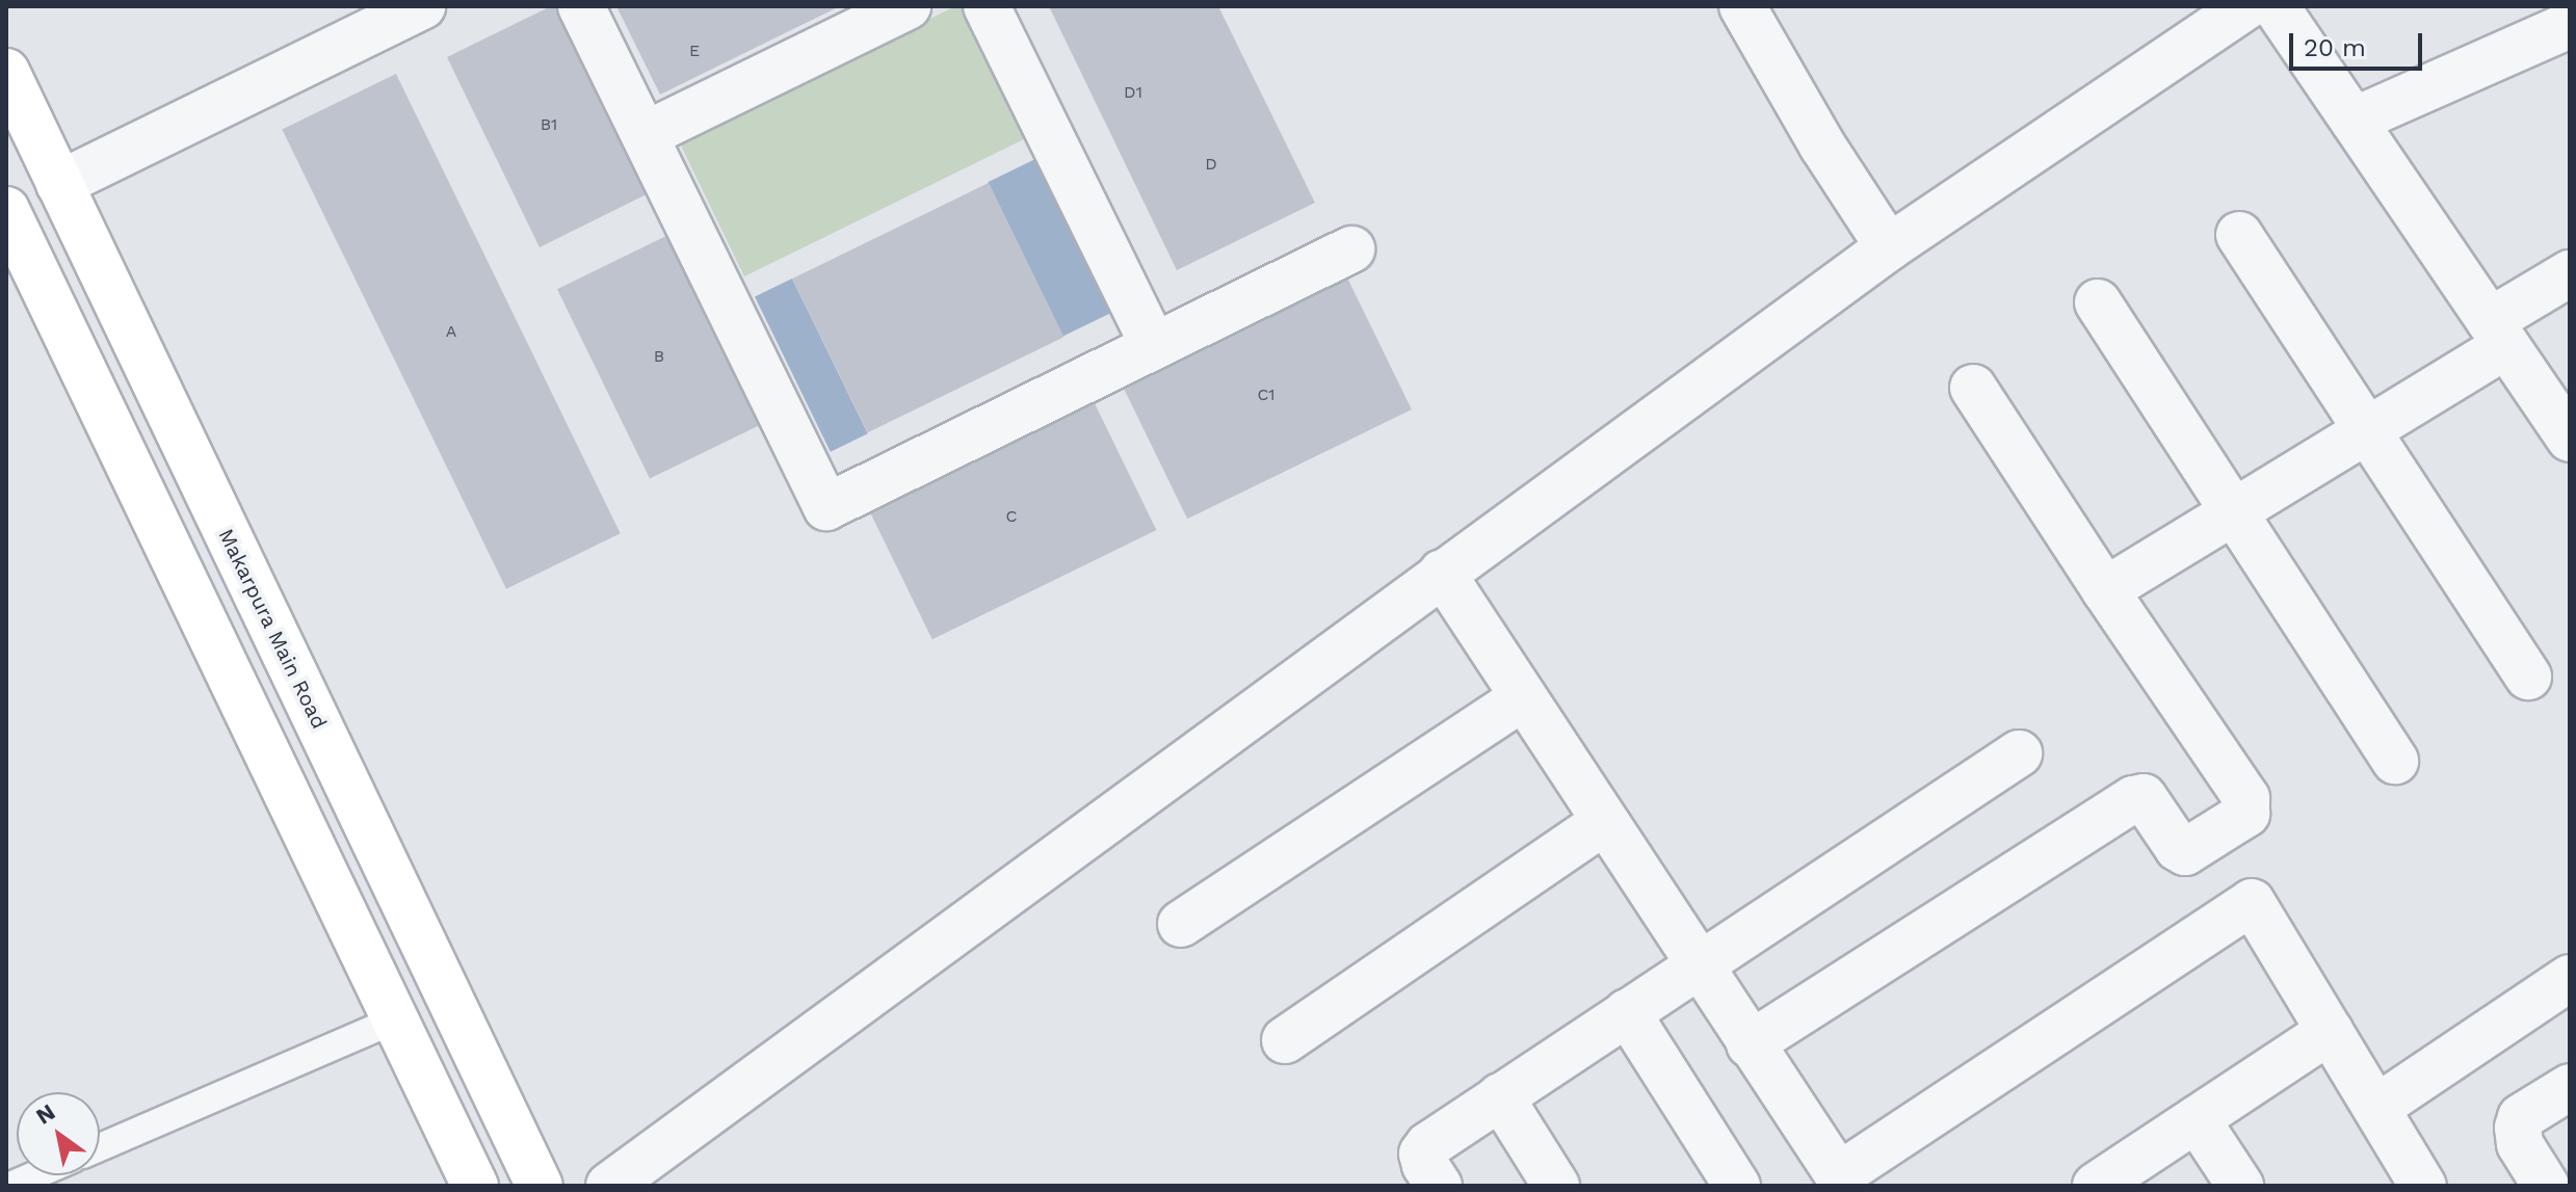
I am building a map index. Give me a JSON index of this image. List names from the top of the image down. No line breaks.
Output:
{"streets":{"highway":["Makarpura Main Road"]},"house_numbers":["E","D1","B1","D","A","B","C1","C"],"scale_bar":"20 m","north":"top left"}
